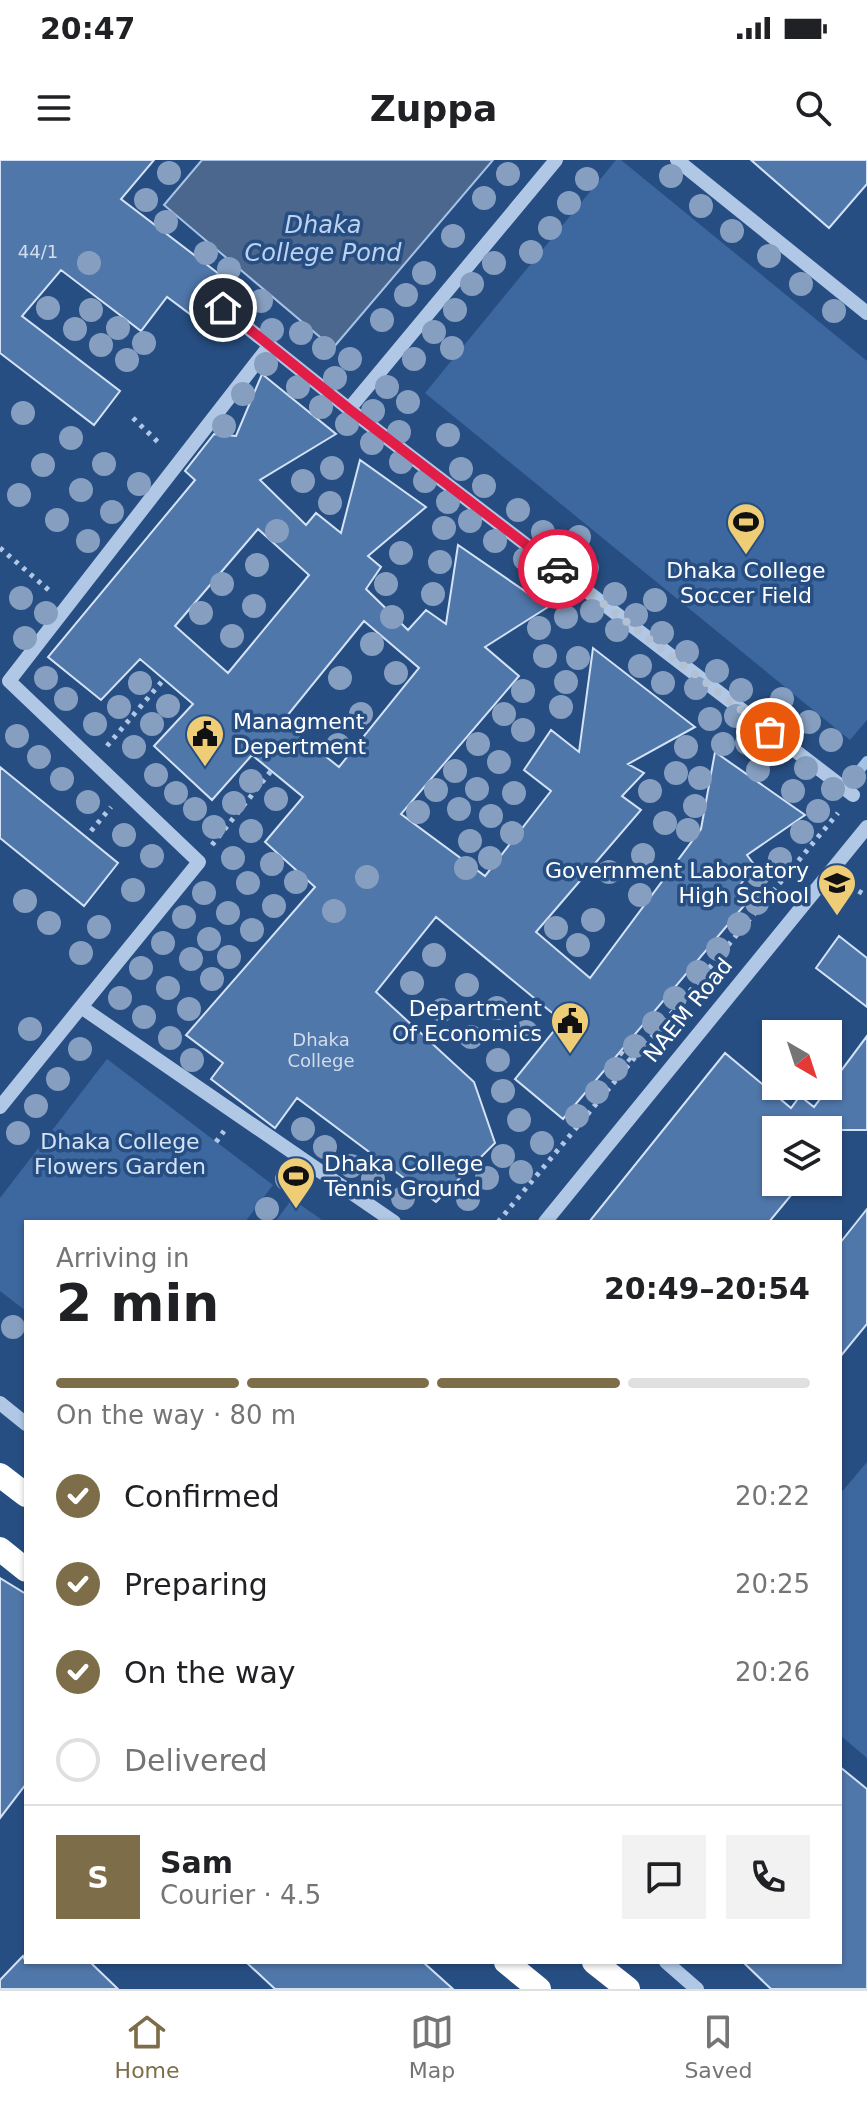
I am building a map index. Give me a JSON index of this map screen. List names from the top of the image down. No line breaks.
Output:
{"streets":{"street":["NAEM Road"]},"water":["Dhaka College Pond"],"parks":["Dhaka College Flowers Garden"],"places":{"sports":["Dhaka College Soccer Field","Dhaka College Tennis Ground"],"public building":["Managment Depertment","Department Of Economics"],"school or university":["Government Laboratory High School"]},"house_numbers":["44/1","Dhaka College"],"north":"bottom right","page":{"status":"20:47","header":"Zuppa","heading":["2 min","Arriving in","20:49–20:54"],"panel":["Sam","Courier · 4.5"],"bar":"On the way · 80 m","list":[["Confirmed","20:22"],["Preparing","20:25"],["On the way","20:26"],"Delivered"],"round":"S","tabs":["Home","Map","Saved"]}}
